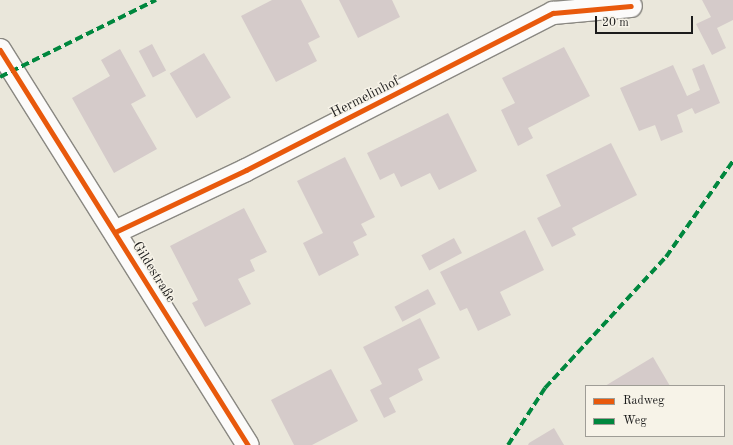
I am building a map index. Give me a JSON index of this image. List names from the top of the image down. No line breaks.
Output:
{"streets":{"street":["Hermelinhof","Gildestraße"]},"crossings":[["Hermelinhof","Gildestraße"]],"legend":["Radweg","Weg"],"scale_bar":"20 m"}
